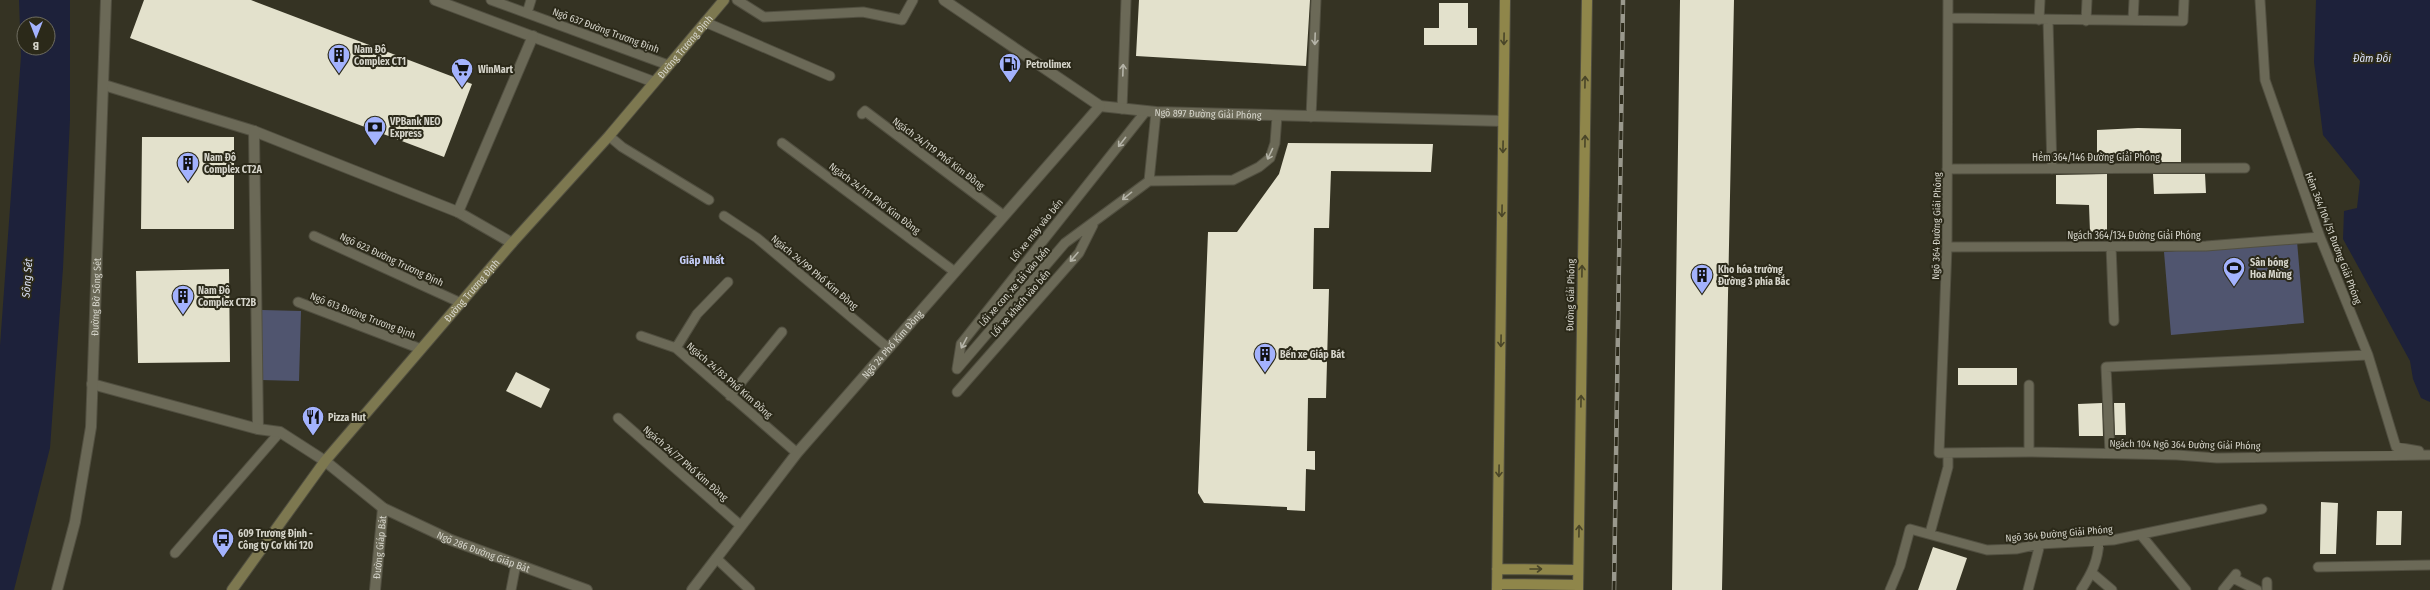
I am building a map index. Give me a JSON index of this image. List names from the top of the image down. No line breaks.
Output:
{"streets":{"main road":["Đường Trương Định","Đường Giải Phóng"],"street":["Ngõ 897 Đường Giải Phóng","Đường Bờ Sông Sét","Ngõ 24 Phố Kim Đồng","Đường Giáp Bát","Ngõ 286 Đường Giáp Bát"],"lane":["Ngõ 637 Đường Trương Định","Ngách 24/119 Phố Kim Đồng","Hẻm 364/146 Đường Giải Phóng","Ngách 24/111 Phố Kim Đồng","Ngõ 364 Đường Giải Phóng","Lối xe máy vào bến","Ngách 364/134 Đường Giải Phóng","Hẻm 364/104/51 Đường Giải Phóng","Ngõ 623 Đường Trương Định","Ngách 24/99 Phố Kim Đồng","Lối xe con, xe tải vào bến","Lối xe khách vào bến","Ngõ 613 Đường Trương Định","Ngách 24/83 Phố Kim Đồng","Ngách 104 Ngõ 364 Đường Giải Phóng","Ngách 24/77 Phố Kim Đồng"]},"crossings":[["Ngõ 637 Đường Trương Định","Đường Trương Định"],["Đường Trương Định","Ngõ 623 Đường Trương Định"],["Đường Trương Định","Ngõ 613 Đường Trương Định"],["Đường Trương Định","Đường Giáp Bát"],["Ngõ 897 Đường Giải Phóng","Lối xe máy vào bến"],["Ngõ 897 Đường Giải Phóng","Ngõ 24 Phố Kim Đồng"],["Ngách 24/119 Phố Kim Đồng","Ngõ 24 Phố Kim Đồng"],["Hẻm 364/146 Đường Giải Phóng","Ngõ 364 Đường Giải Phóng"],["Ngách 24/111 Phố Kim Đồng","Ngõ 24 Phố Kim Đồng"],["Ngõ 364 Đường Giải Phóng","Ngách 364/134 Đường Giải Phóng"],["Ngõ 364 Đường Giải Phóng","Ngách 104 Ngõ 364 Đường Giải Phóng"],["Lối xe máy vào bến","Lối xe con, xe tải vào bến"],["Ngách 364/134 Đường Giải Phóng","Hẻm 364/104/51 Đường Giải Phóng"],["Hẻm 364/104/51 Đường Giải Phóng","Ngách 104 Ngõ 364 Đường Giải Phóng"],["Ngách 24/99 Phố Kim Đồng","Ngõ 24 Phố Kim Đồng"],["Lối xe con, xe tải vào bến","Lối xe khách vào bến"],["Ngõ 24 Phố Kim Đồng","Ngách 24/83 Phố Kim Đồng"],["Ngõ 24 Phố Kim Đồng","Ngách 24/77 Phố Kim Đồng"],["Đường Giáp Bát","Ngõ 286 Đường Giáp Bát"]],"one_way":["Lối xe máy vào bến","Lối xe khách vào bến"],"districts":["Giáp Nhất"],"water":["Đầm Đỗi","Sông Sét"],"places":{"building":["Nam Đô Complex CT1","Nam Đô Complex CT2A","Kho hóa trường Đường 3 phía Bắc","Nam Đô Complex CT2B","Bến xe Giáp Bát"],"fuel station":["Petrolimex"],"supermarket":["WinMart"],"bank":["VPBank NEO Express"],"sports":["Sân bóng Hoa Mừng"],"restaurant":["Pizza Hut"],"bus stop":["609 Trương Định - Công ty Cơ khí 120"]},"north":"bottom"}
